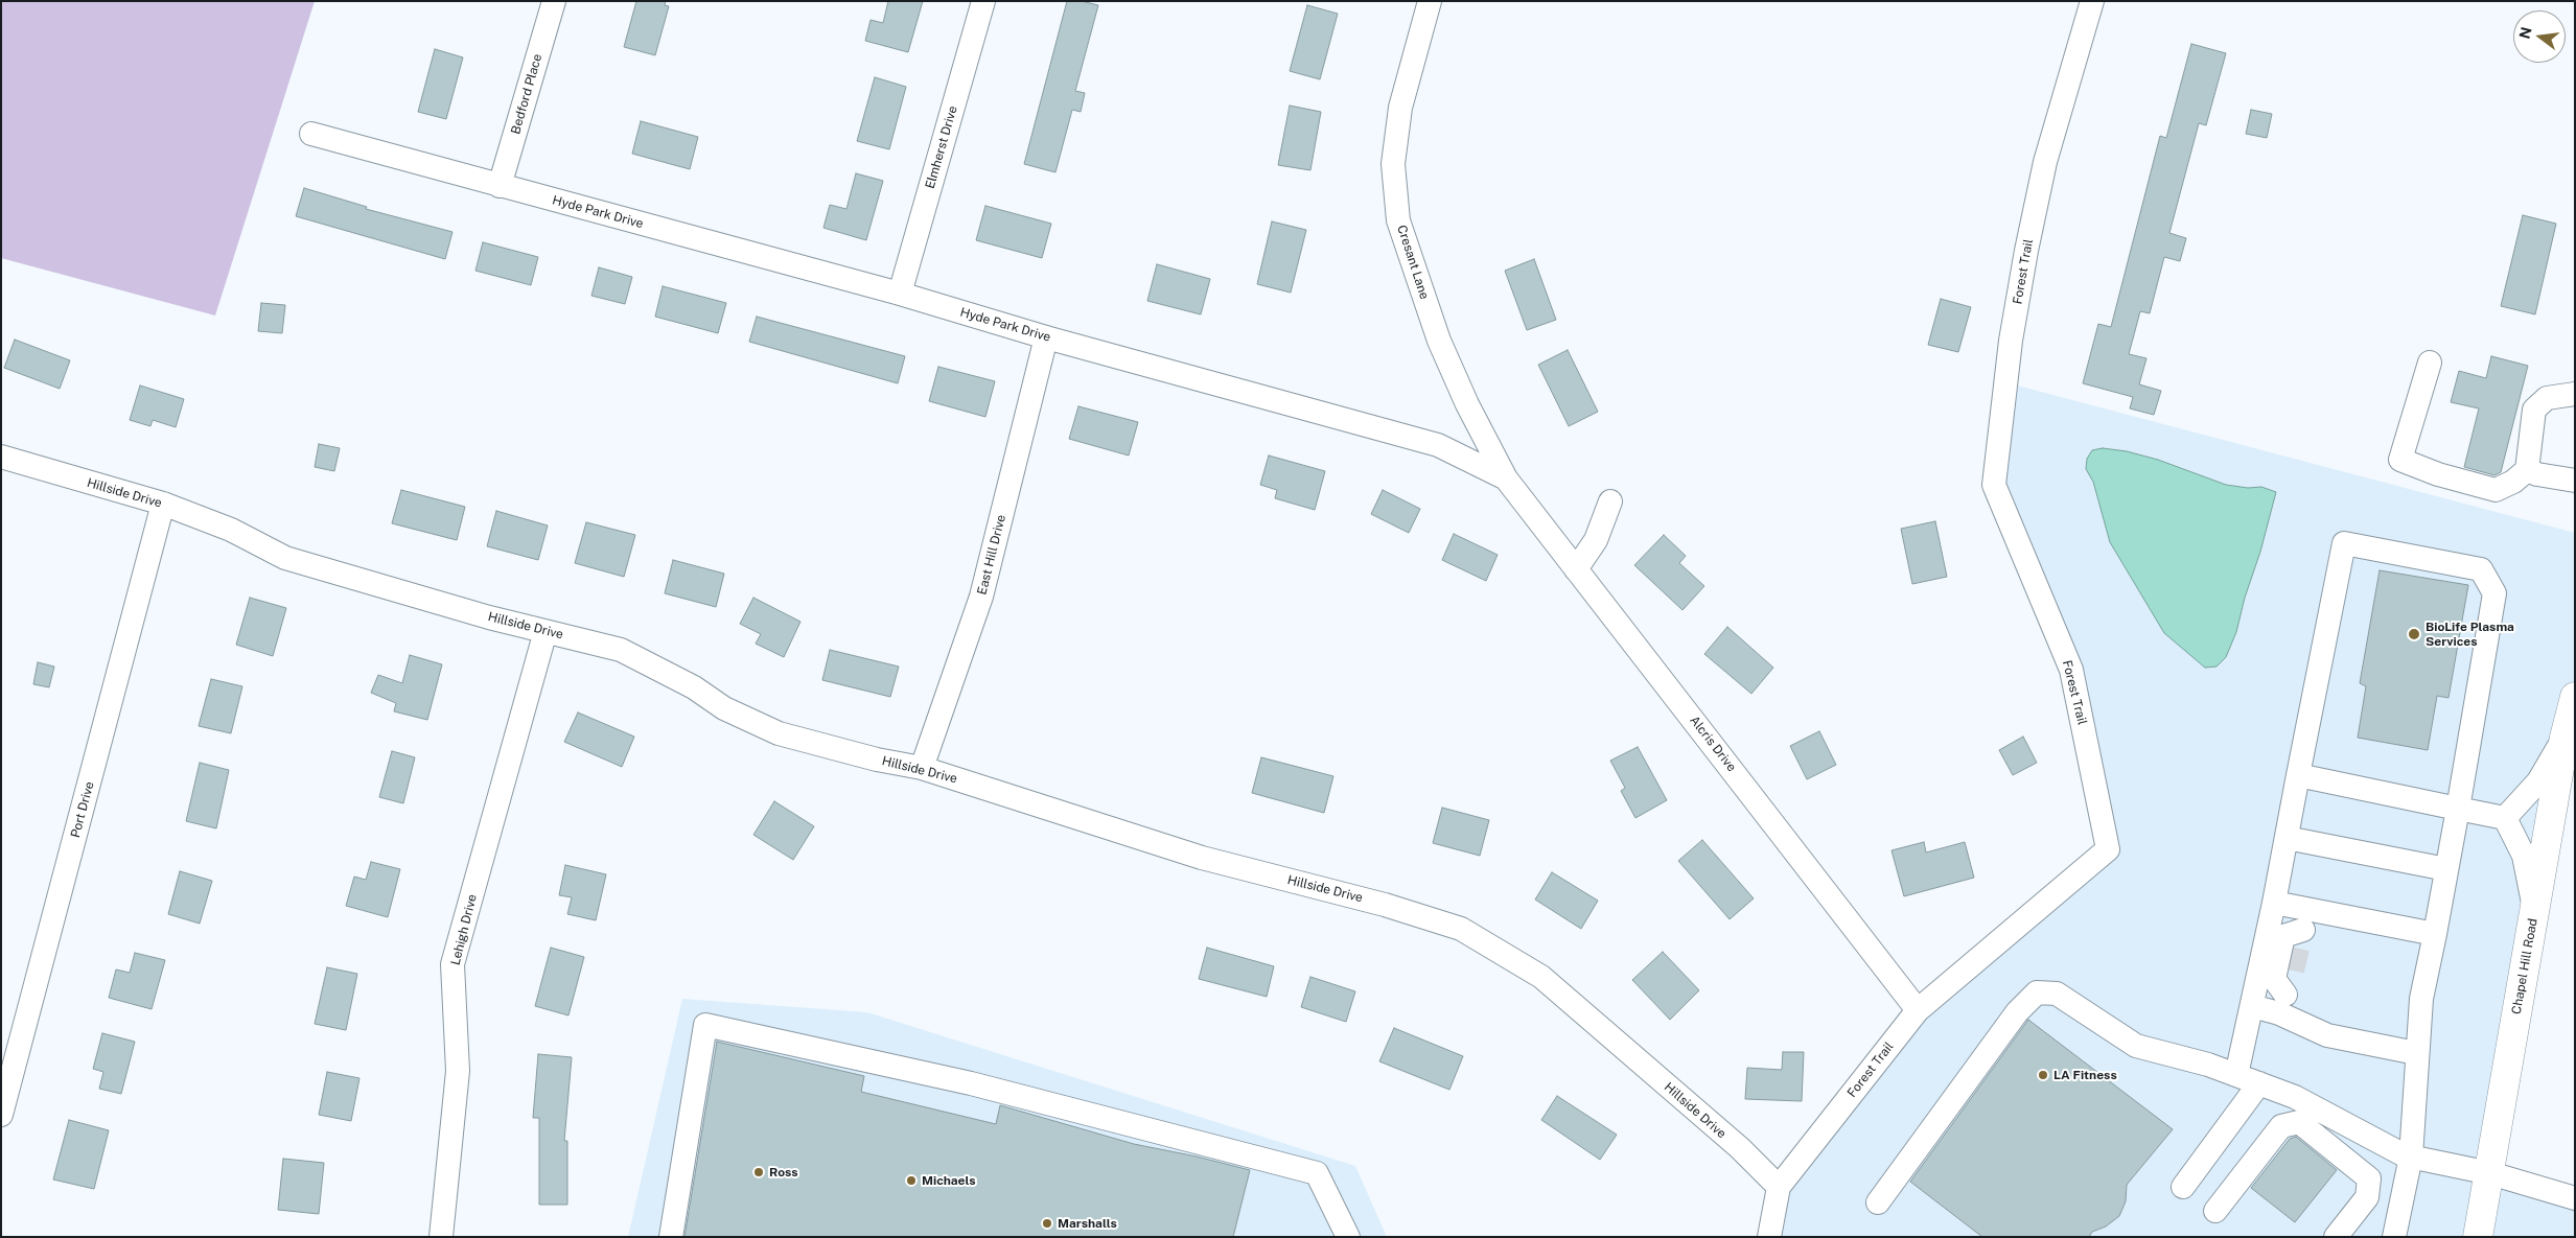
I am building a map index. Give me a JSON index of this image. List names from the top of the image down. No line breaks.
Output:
{"streets":{"main road":["Chapel Hill Road"],"street":["Bedford Place","Elmherst Drive","Hyde Park Drive","Cresant Lane","Forest Trail","Hillside Drive","East Hill Drive","Alcris Drive","Port Drive","Lehigh Drive"]},"crossings":[["Bedford Place","Hyde Park Drive"],["Elmherst Drive","Hyde Park Drive"],["Hyde Park Drive","Cresant Lane"],["Hyde Park Drive","East Hill Drive"],["Hyde Park Drive","Alcris Drive"],["Cresant Lane","Alcris Drive"],["Forest Trail","Hillside Drive"],["Forest Trail","Alcris Drive"],["Hillside Drive","East Hill Drive"],["Hillside Drive","Port Drive"],["Hillside Drive","Lehigh Drive"]],"places":["BioLife Plasma Services","LA Fitness","Ross","Michaels","Marshalls"],"north":"left"}
